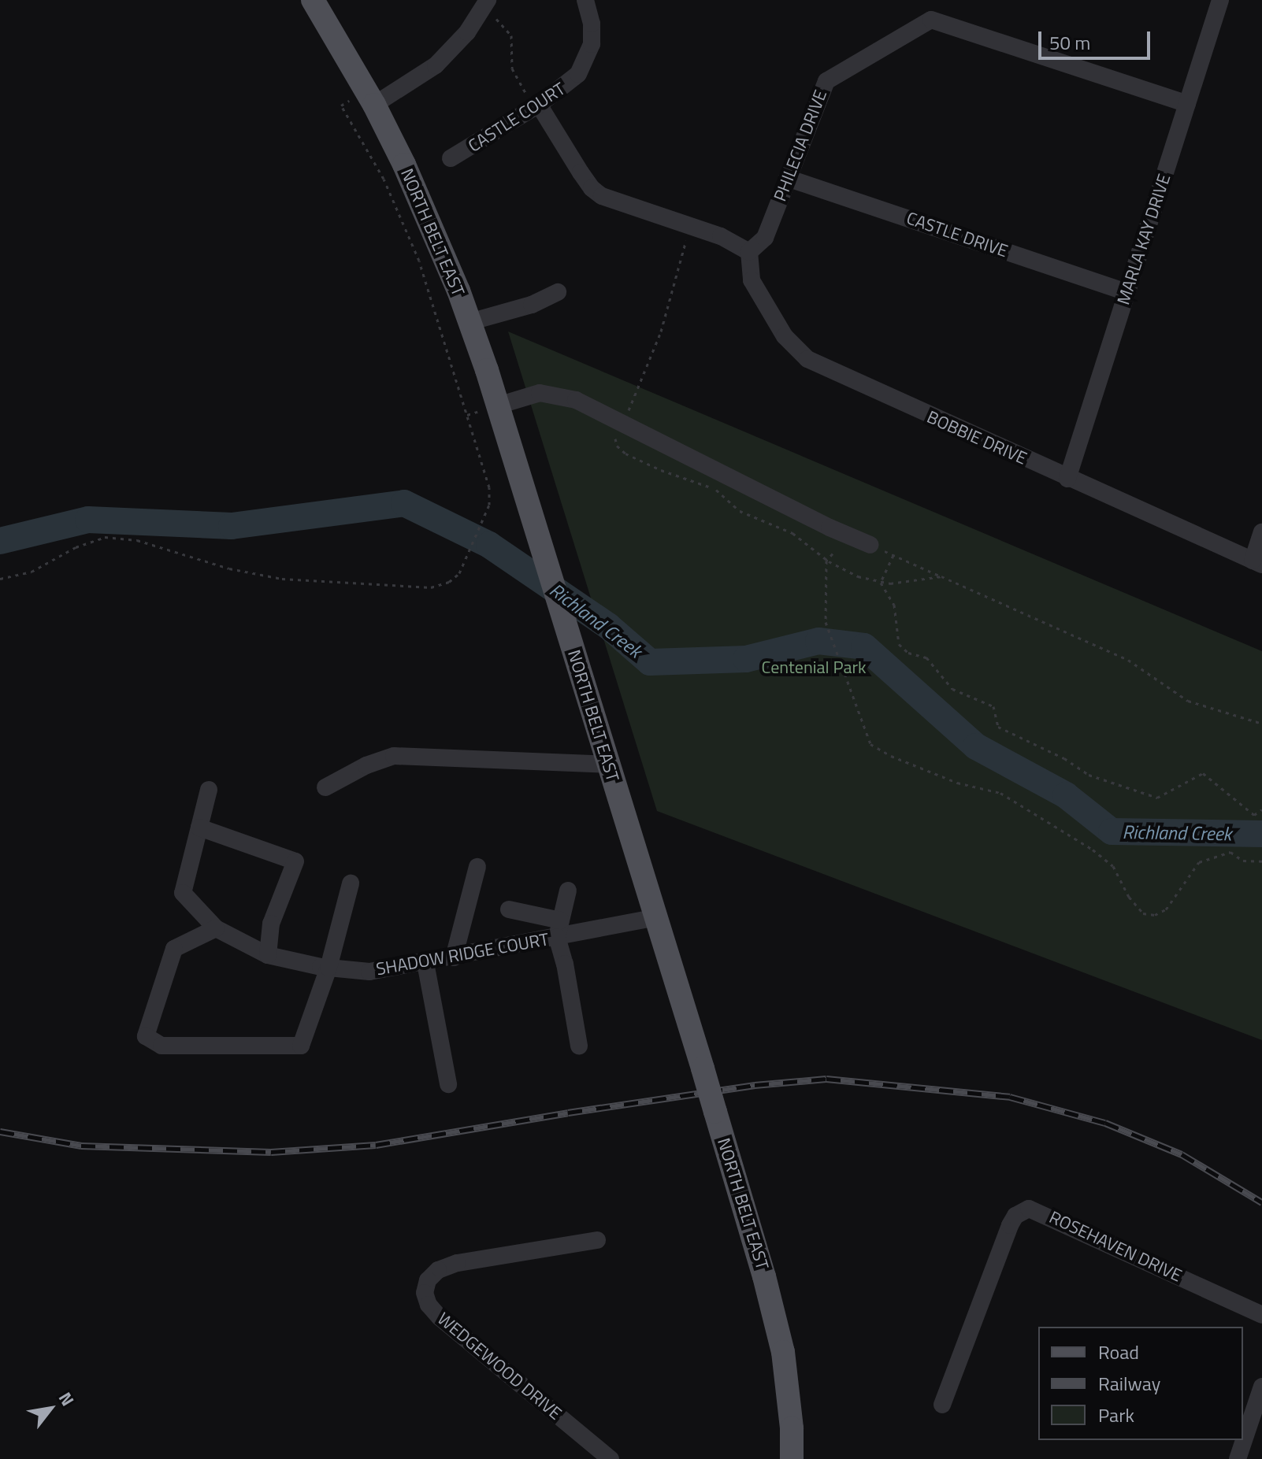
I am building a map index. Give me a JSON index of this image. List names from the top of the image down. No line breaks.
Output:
{"streets":{"main road":["NORTH BELT EAST"],"street":["CASTLE COURT","PHILECIA DRIVE","CASTLE DRIVE","MARLA KAY DRIVE","BOBBIE DRIVE","SHADOW RIDGE COURT","ROSEHAVEN DRIVE","WEDGEWOOD DRIVE"]},"crossings":[["PHILECIA DRIVE","CASTLE DRIVE"],["PHILECIA DRIVE","MARLA KAY DRIVE"],["PHILECIA DRIVE","BOBBIE DRIVE"],["NORTH BELT EAST","SHADOW RIDGE COURT"],["CASTLE DRIVE","MARLA KAY DRIVE"],["MARLA KAY DRIVE","BOBBIE DRIVE"]],"water":["Richland Creek"],"parks":["Centenial Park"],"legend":["Road","Railway","Park"],"scale_bar":"50 m","north":"top right"}
